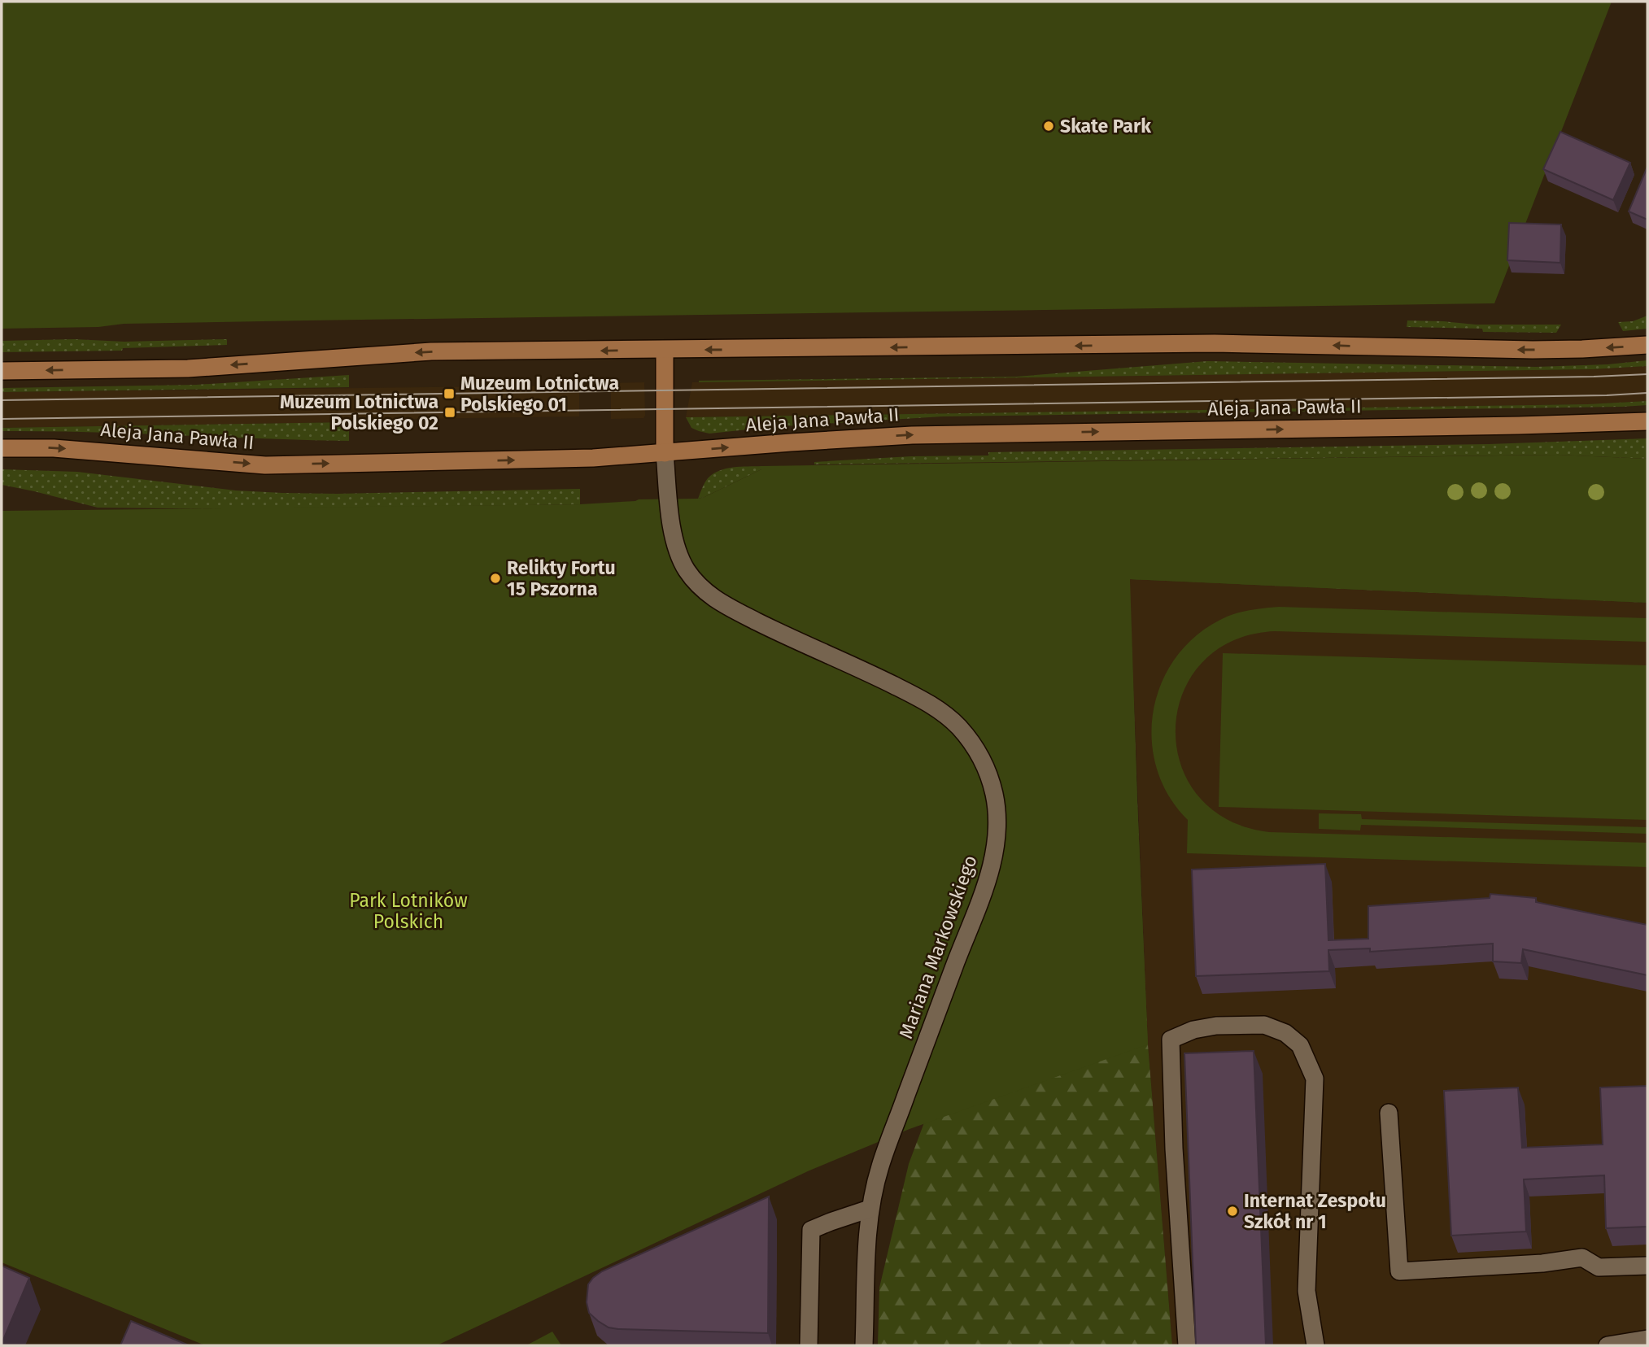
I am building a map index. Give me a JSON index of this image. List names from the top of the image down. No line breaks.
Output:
{"streets":{"main road":["Aleja Jana Pawła II"],"street":["Mariana Markowskiego"]},"crossings":[["Aleja Jana Pawła II","Mariana Markowskiego"]],"parks":["Park Lotników Polskich"],"places":{"other":["Skate Park","Relikty Fortu 15 Pszorna","Internat Zespołu Szkół nr 1"],"transit":["Muzeum Lotnictwa Polskiego 01","Muzeum Lotnictwa Polskiego 02"]}}
